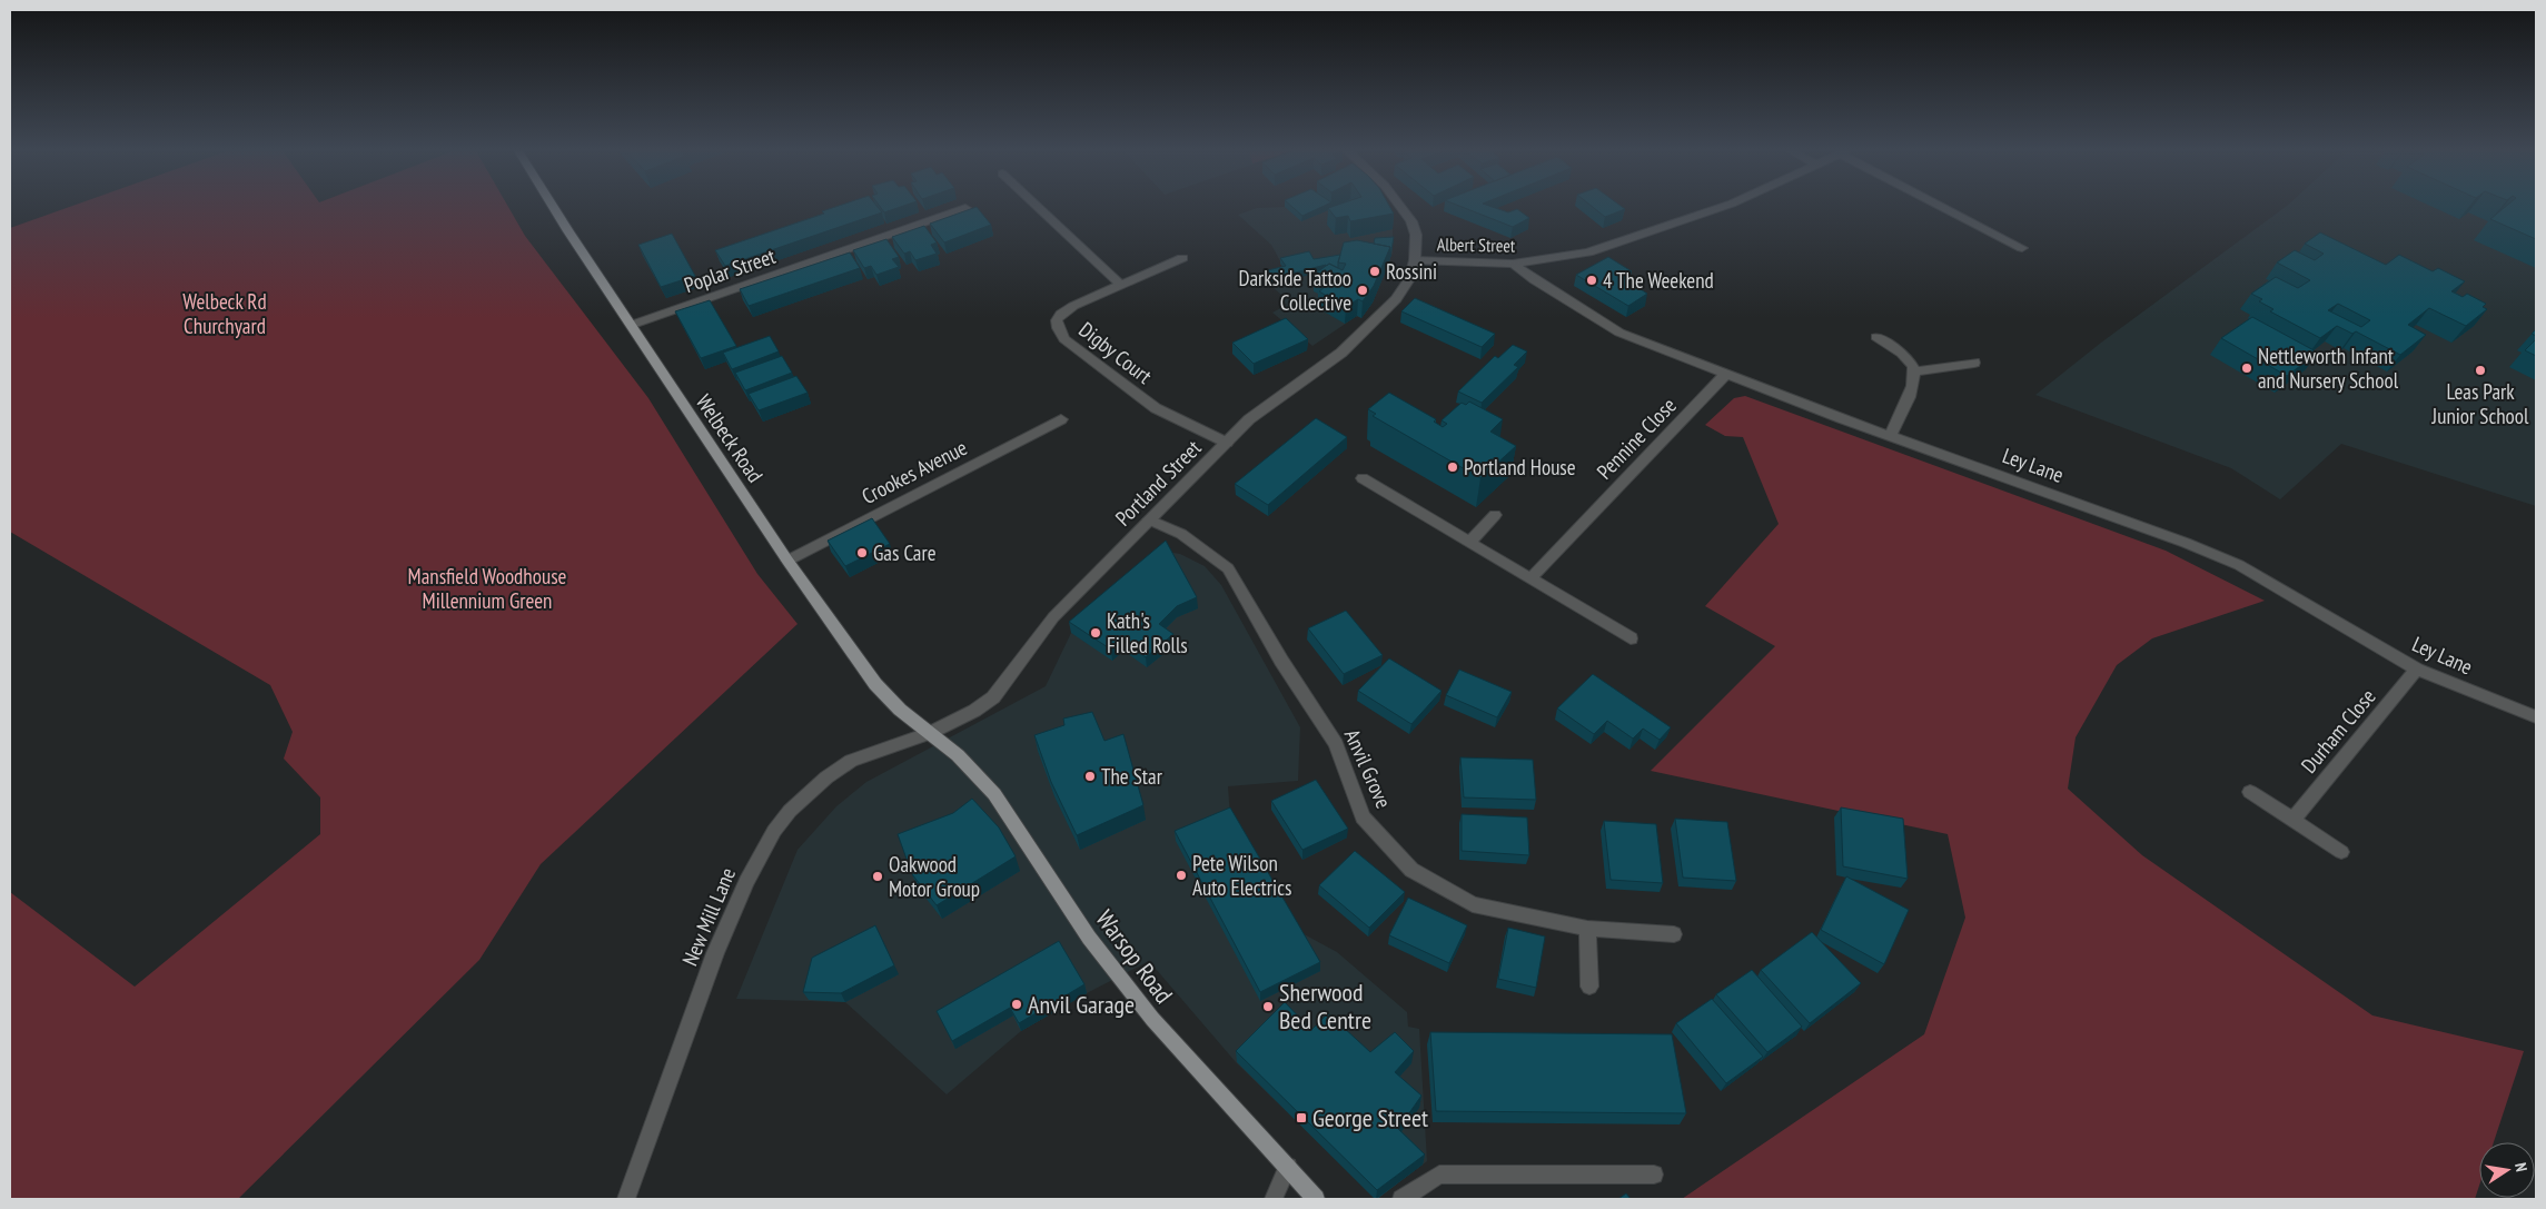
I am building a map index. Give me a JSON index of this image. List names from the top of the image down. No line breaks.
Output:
{"streets":{"main road":["Welbeck Road","Warsop Road"],"street":["Albert Street","Poplar Street","Digby Court","Pennine Close","Ley Lane","Crookes Avenue","Portland Street","Durham Close","Anvil Grove","New Mill Lane"]},"crossings":[["Albert Street","Ley Lane"],["Albert Street","Portland Street"],["Poplar Street","Welbeck Road"],["Digby Court","Portland Street"],["Welbeck Road","Crookes Avenue"],["Welbeck Road","Portland Street"],["Welbeck Road","New Mill Lane"],["Welbeck Road","Warsop Road"],["Pennine Close","Ley Lane"],["Ley Lane","Durham Close"],["Portland Street","Anvil Grove"],["Portland Street","New Mill Lane"],["Portland Street","Warsop Road"],["New Mill Lane","Warsop Road"]],"parks":["Welbeck Rd Churchyard","Mansfield Woodhouse Millennium Green"],"places":{"other":["Rossini","4 The Weekend","Darkside Tattoo Collective","Nettleworth Infant and Nursery School","Leas Park Junior School","Portland House","Gas Care","Kath's Filled Rolls","The Star","Pete Wilson Auto Electrics","Oakwood Motor Group","Anvil Garage","Sherwood Bed Centre"],"transit":["George Street"]},"north":"right"}
